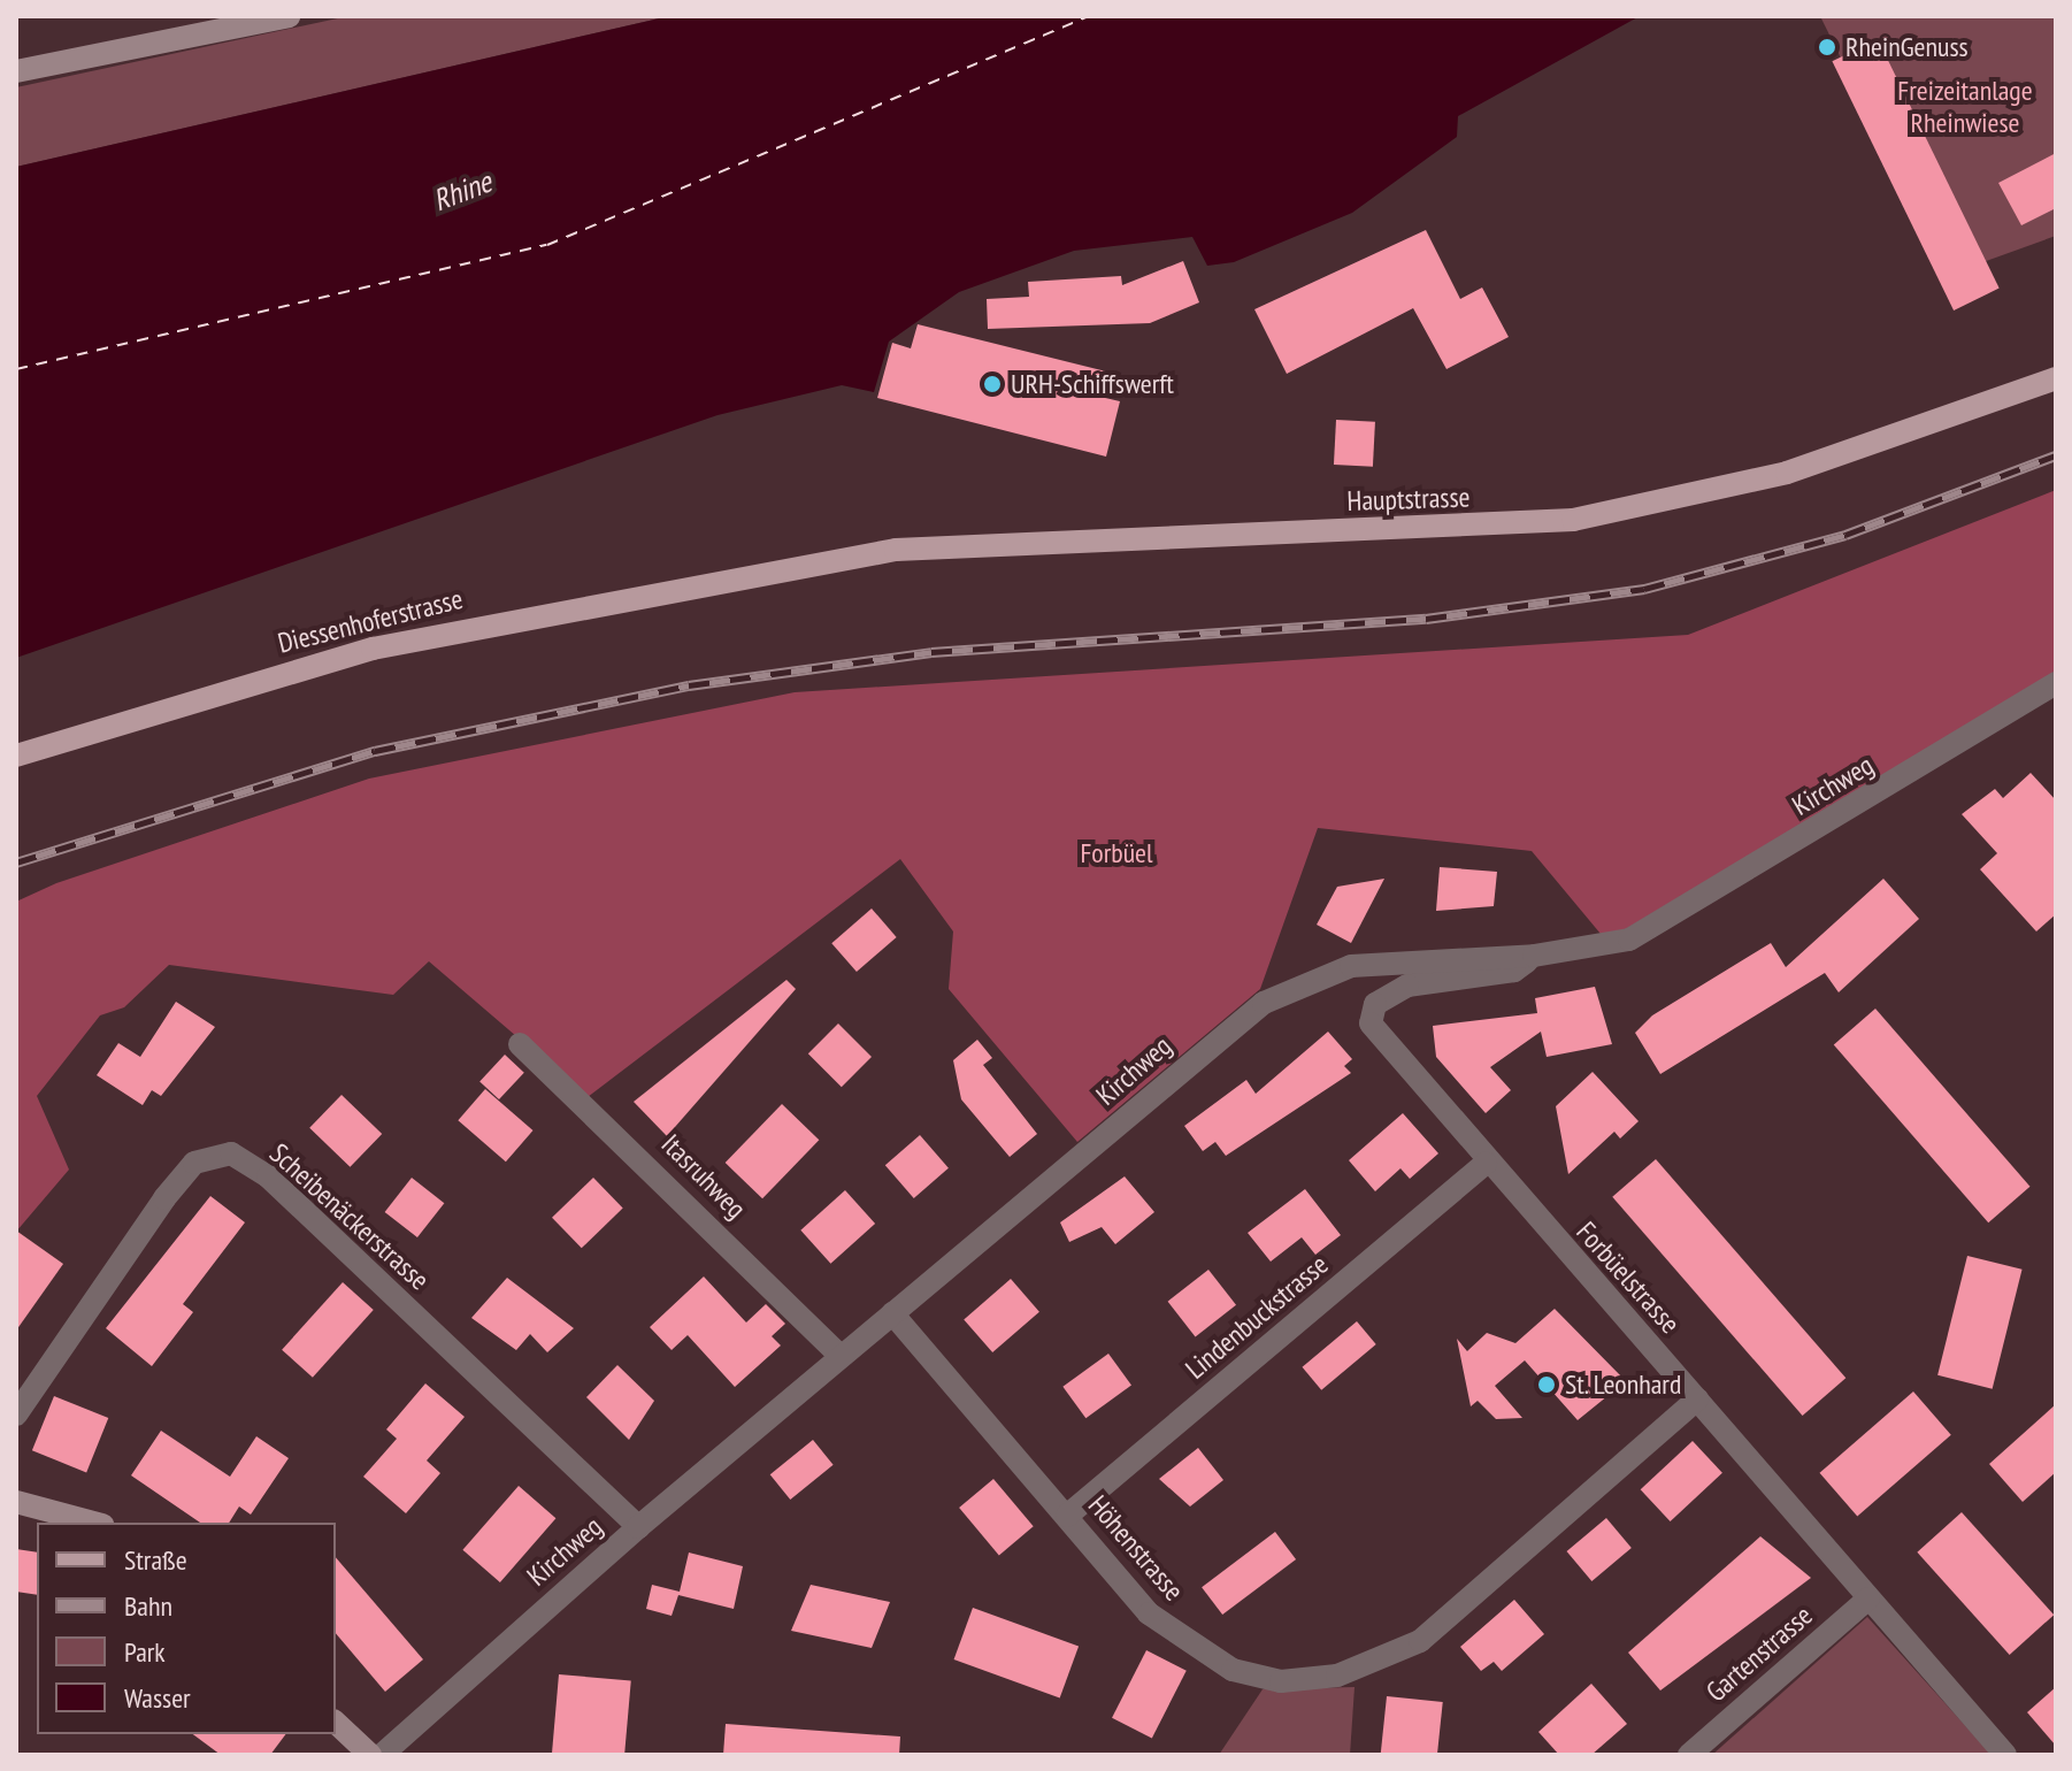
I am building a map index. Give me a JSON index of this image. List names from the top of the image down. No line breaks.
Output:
{"streets":{"main road":["Hauptstrasse","Diessenhoferstrasse"],"street":["Kirchweg","Itasruhweg","Scheibenäckerstrasse","Forbüelstrasse","Lindenbuckstrasse","Höhenstrasse","Gartenstrasse"]},"crossings":[["Hauptstrasse","Diessenhoferstrasse"],["Kirchweg","Itasruhweg"],["Kirchweg","Scheibenäckerstrasse"],["Kirchweg","Forbüelstrasse"],["Kirchweg","Höhenstrasse"],["Forbüelstrasse","Lindenbuckstrasse"],["Forbüelstrasse","Höhenstrasse"],["Forbüelstrasse","Gartenstrasse"],["Lindenbuckstrasse","Höhenstrasse"]],"water":["Rhine"],"parks":["Freizeitanlage Rheinwiese","Forbüel"],"places":["RheinGenuss","URH-Schiffswerft","St. Leonhard"],"legend":["Straße","Bahn","Park","Wasser"]}
